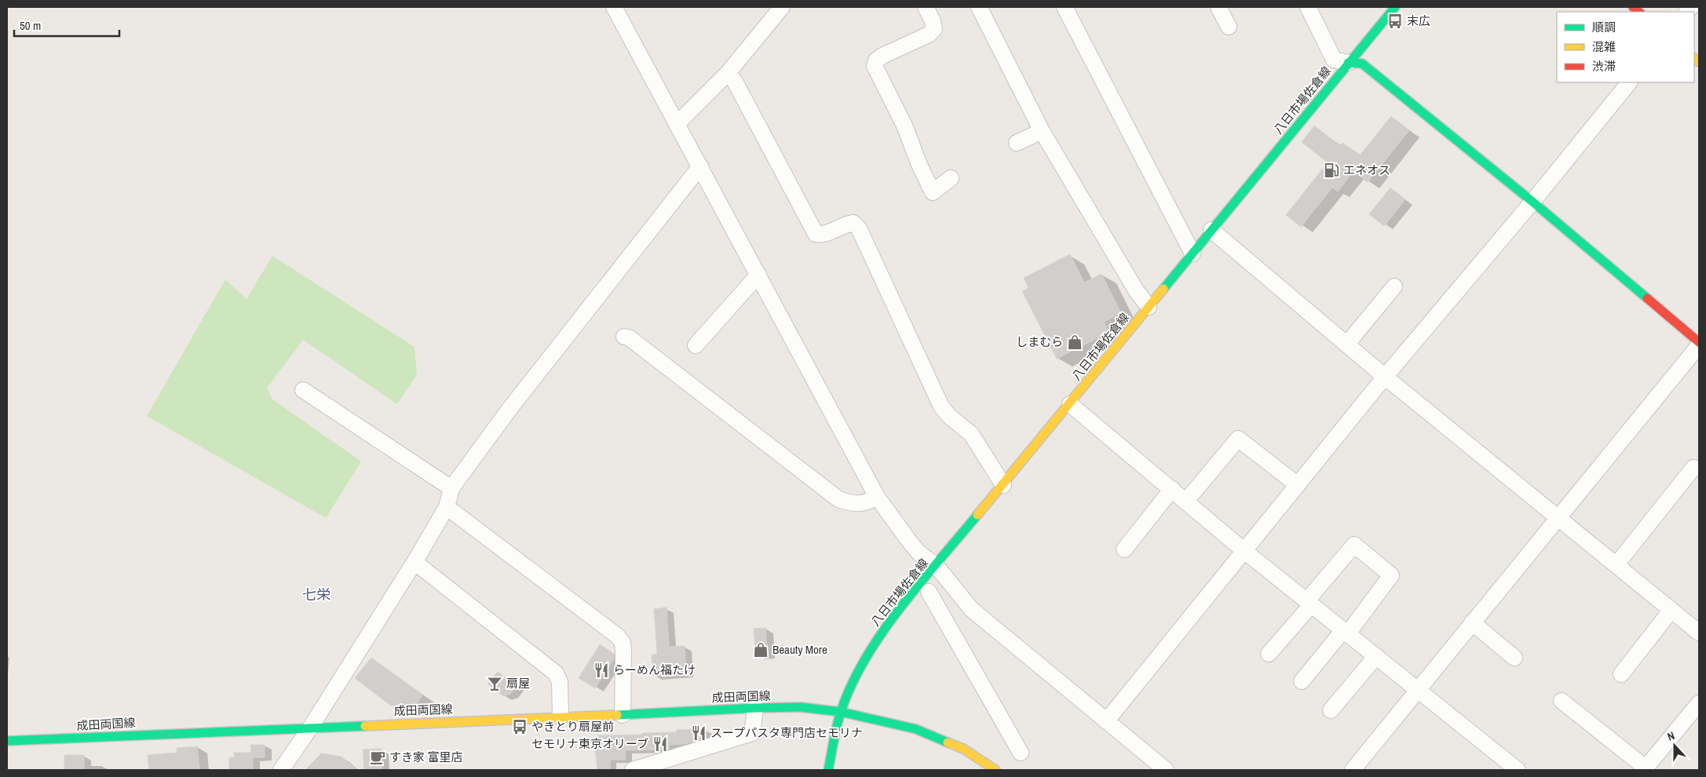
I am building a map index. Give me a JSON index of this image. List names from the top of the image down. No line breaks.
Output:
{"streets":{"main road":["八日市場佐倉線","成田両国線"]},"crossings":[["八日市場佐倉線","成田両国線"]],"districts":["七栄"],"places":{"bus stop":["末広","やきとり扇屋前"],"fuel station":["エネオス"],"shop":["しまむら","Beauty More"],"restaurant":["らーめん福たけ","スープパスタ専門店セモリナ","セモリナ東京オリーブ"],"bar":["扇屋"],"cafe":["すき家 富里店"]},"legend":["順調","混雑","渋滞"],"scale_bar":"50 m","north":"top"}
